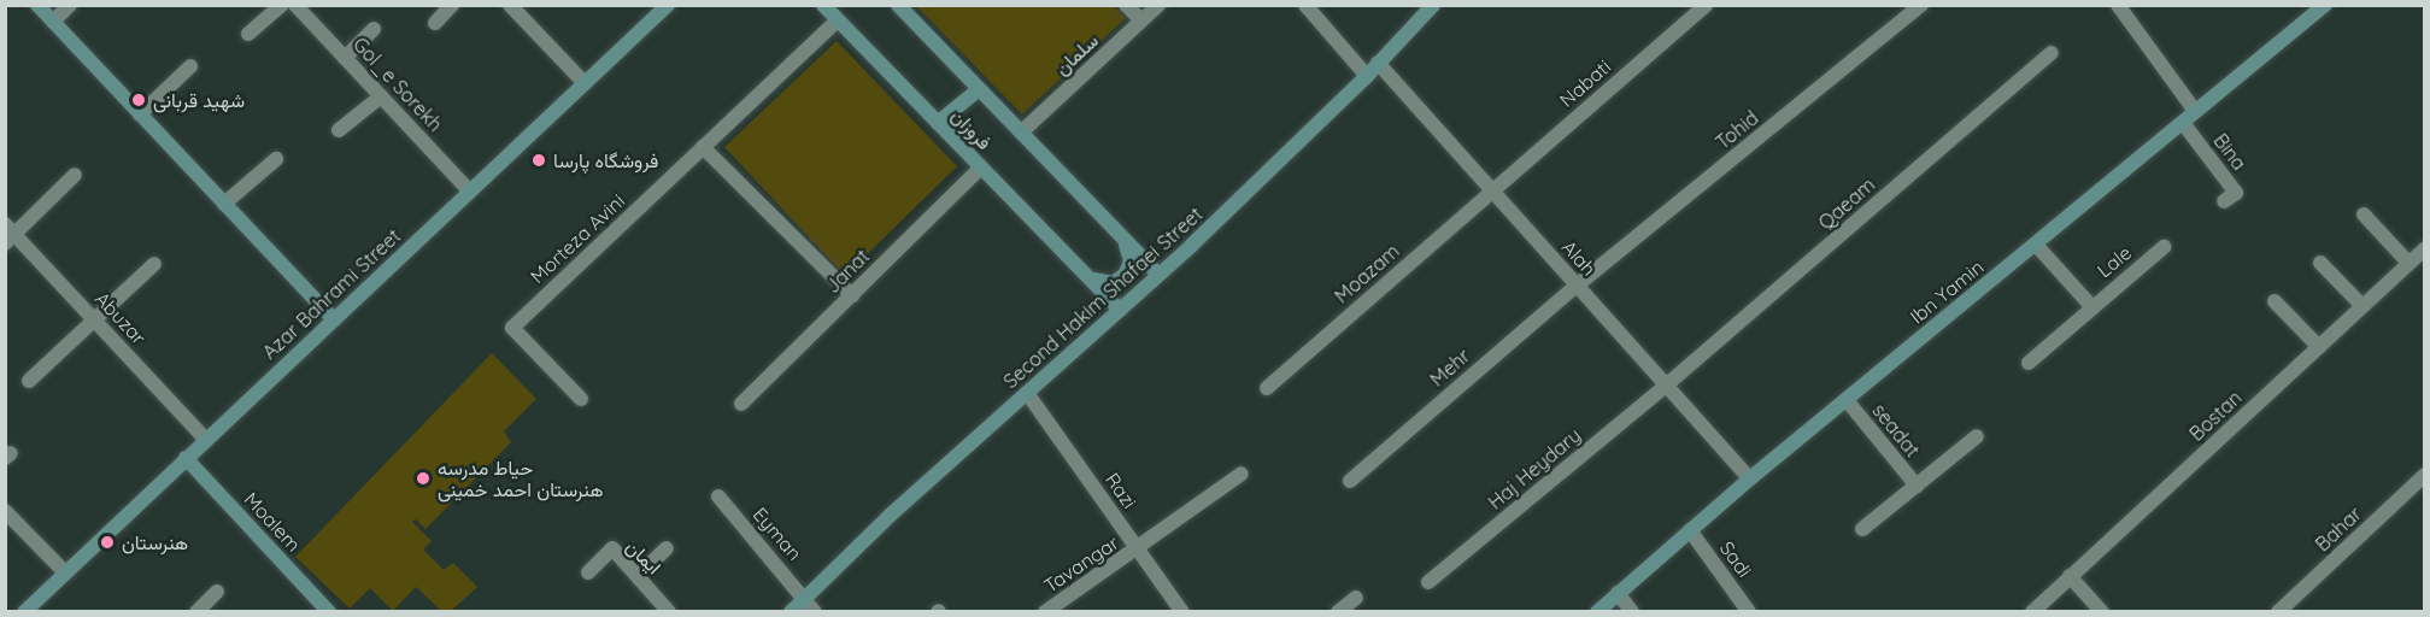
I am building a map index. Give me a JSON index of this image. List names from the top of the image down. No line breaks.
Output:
{"streets":{"street":["سلمان","Nabati","Gol_e Sorekh","فروزان","Tohid","Bina","Qaeam","Morteza Avini","Alah","Lale","Janat","Moazam","Ibn Yamin","Azar Bahrami Street","Second Hakim Shafaei Street","Abuzar","Mehr","Bostan","seadat","Haj Heydary","Razi","Moalem","Bahar","Eyman","ایمان","Sadi","Tavangar"]},"crossings":[["سلمان","فروزان"],["Nabati","Alah"],["Nabati","Moazam"],["Gol_e Sorekh","Azar Bahrami Street"],["فروزان","Morteza Avini"],["فروزان","Janat"],["فروزان","Second Hakim Shafaei Street"],["Tohid","Alah"],["Tohid","Mehr"],["Bina","Ibn Yamin"],["Qaeam","Alah"],["Qaeam","Haj Heydary"],["Alah","Moazam"],["Alah","Ibn Yamin"],["Alah","Second Hakim Shafaei Street"],["Alah","Mehr"],["Alah","Haj Heydary"],["Lale","Ibn Yamin"],["Ibn Yamin","seadat"],["Ibn Yamin","Sadi"],["Azar Bahrami Street","Abuzar"],["Azar Bahrami Street","Moalem"],["Second Hakim Shafaei Street","Razi"],["Second Hakim Shafaei Street","Eyman"],["Razi","Tavangar"]],"places":["شهید قربانی","فروشگاه پارسا","حیاط مدرسه هنرستان احمد خمینی","هنرستان"]}
